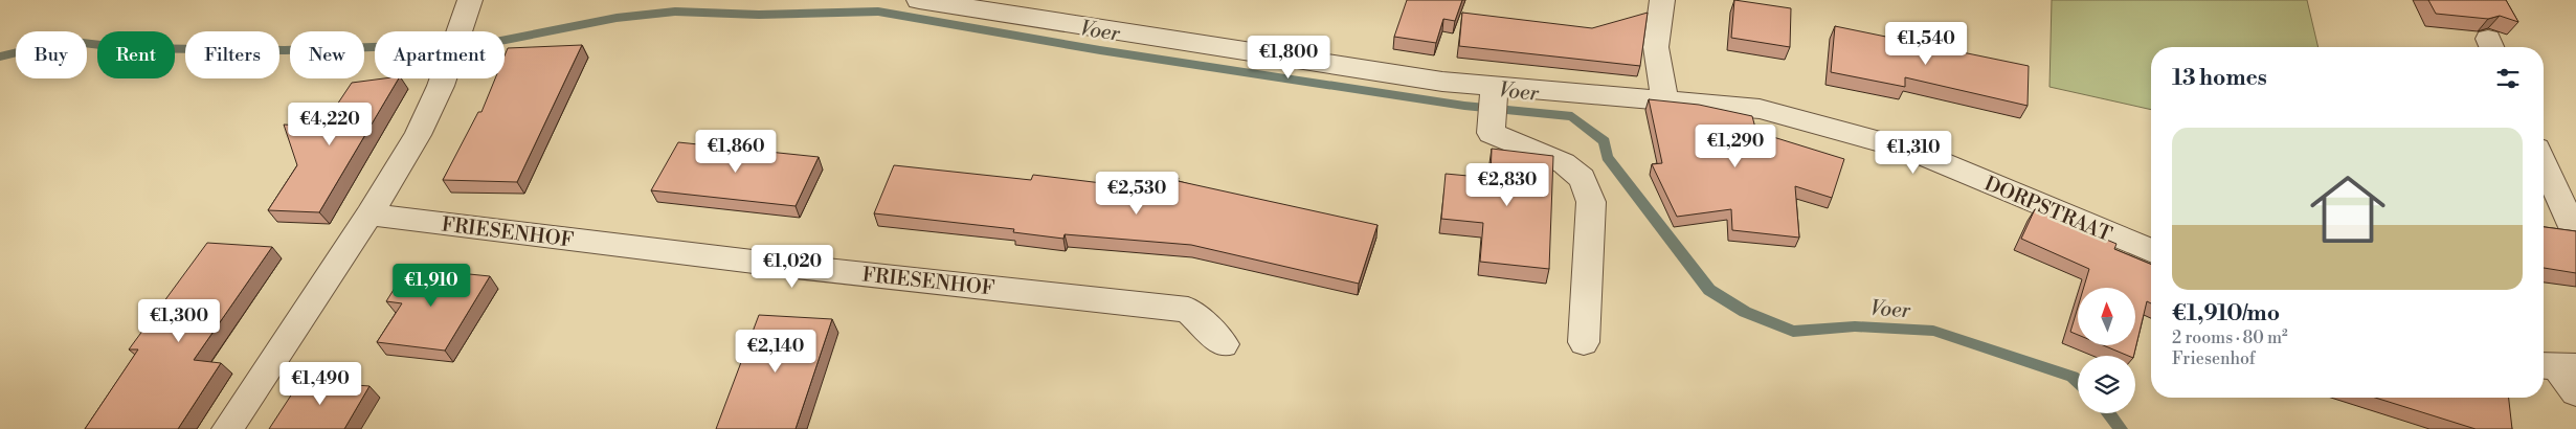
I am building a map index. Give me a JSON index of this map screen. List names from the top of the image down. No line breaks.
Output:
{"streets":{"street":["DORPSTRAAT","FRIESENHOF"]},"water":["Voer"],"north":"top","page":{"price":["€1,540","€1,800","€4,220","€1,290","€1,860","€1,310","€2,830","€2,530","€1,020","€1,910","€1,300","€2,140","€1,490"],"chip":["Buy","Rent","Filters","New","Apartment"],"heading":"13 homes","list":[{"name":"€1,910/mo","note":"2 rooms · 80 m² · Friesenhof"}]}}
